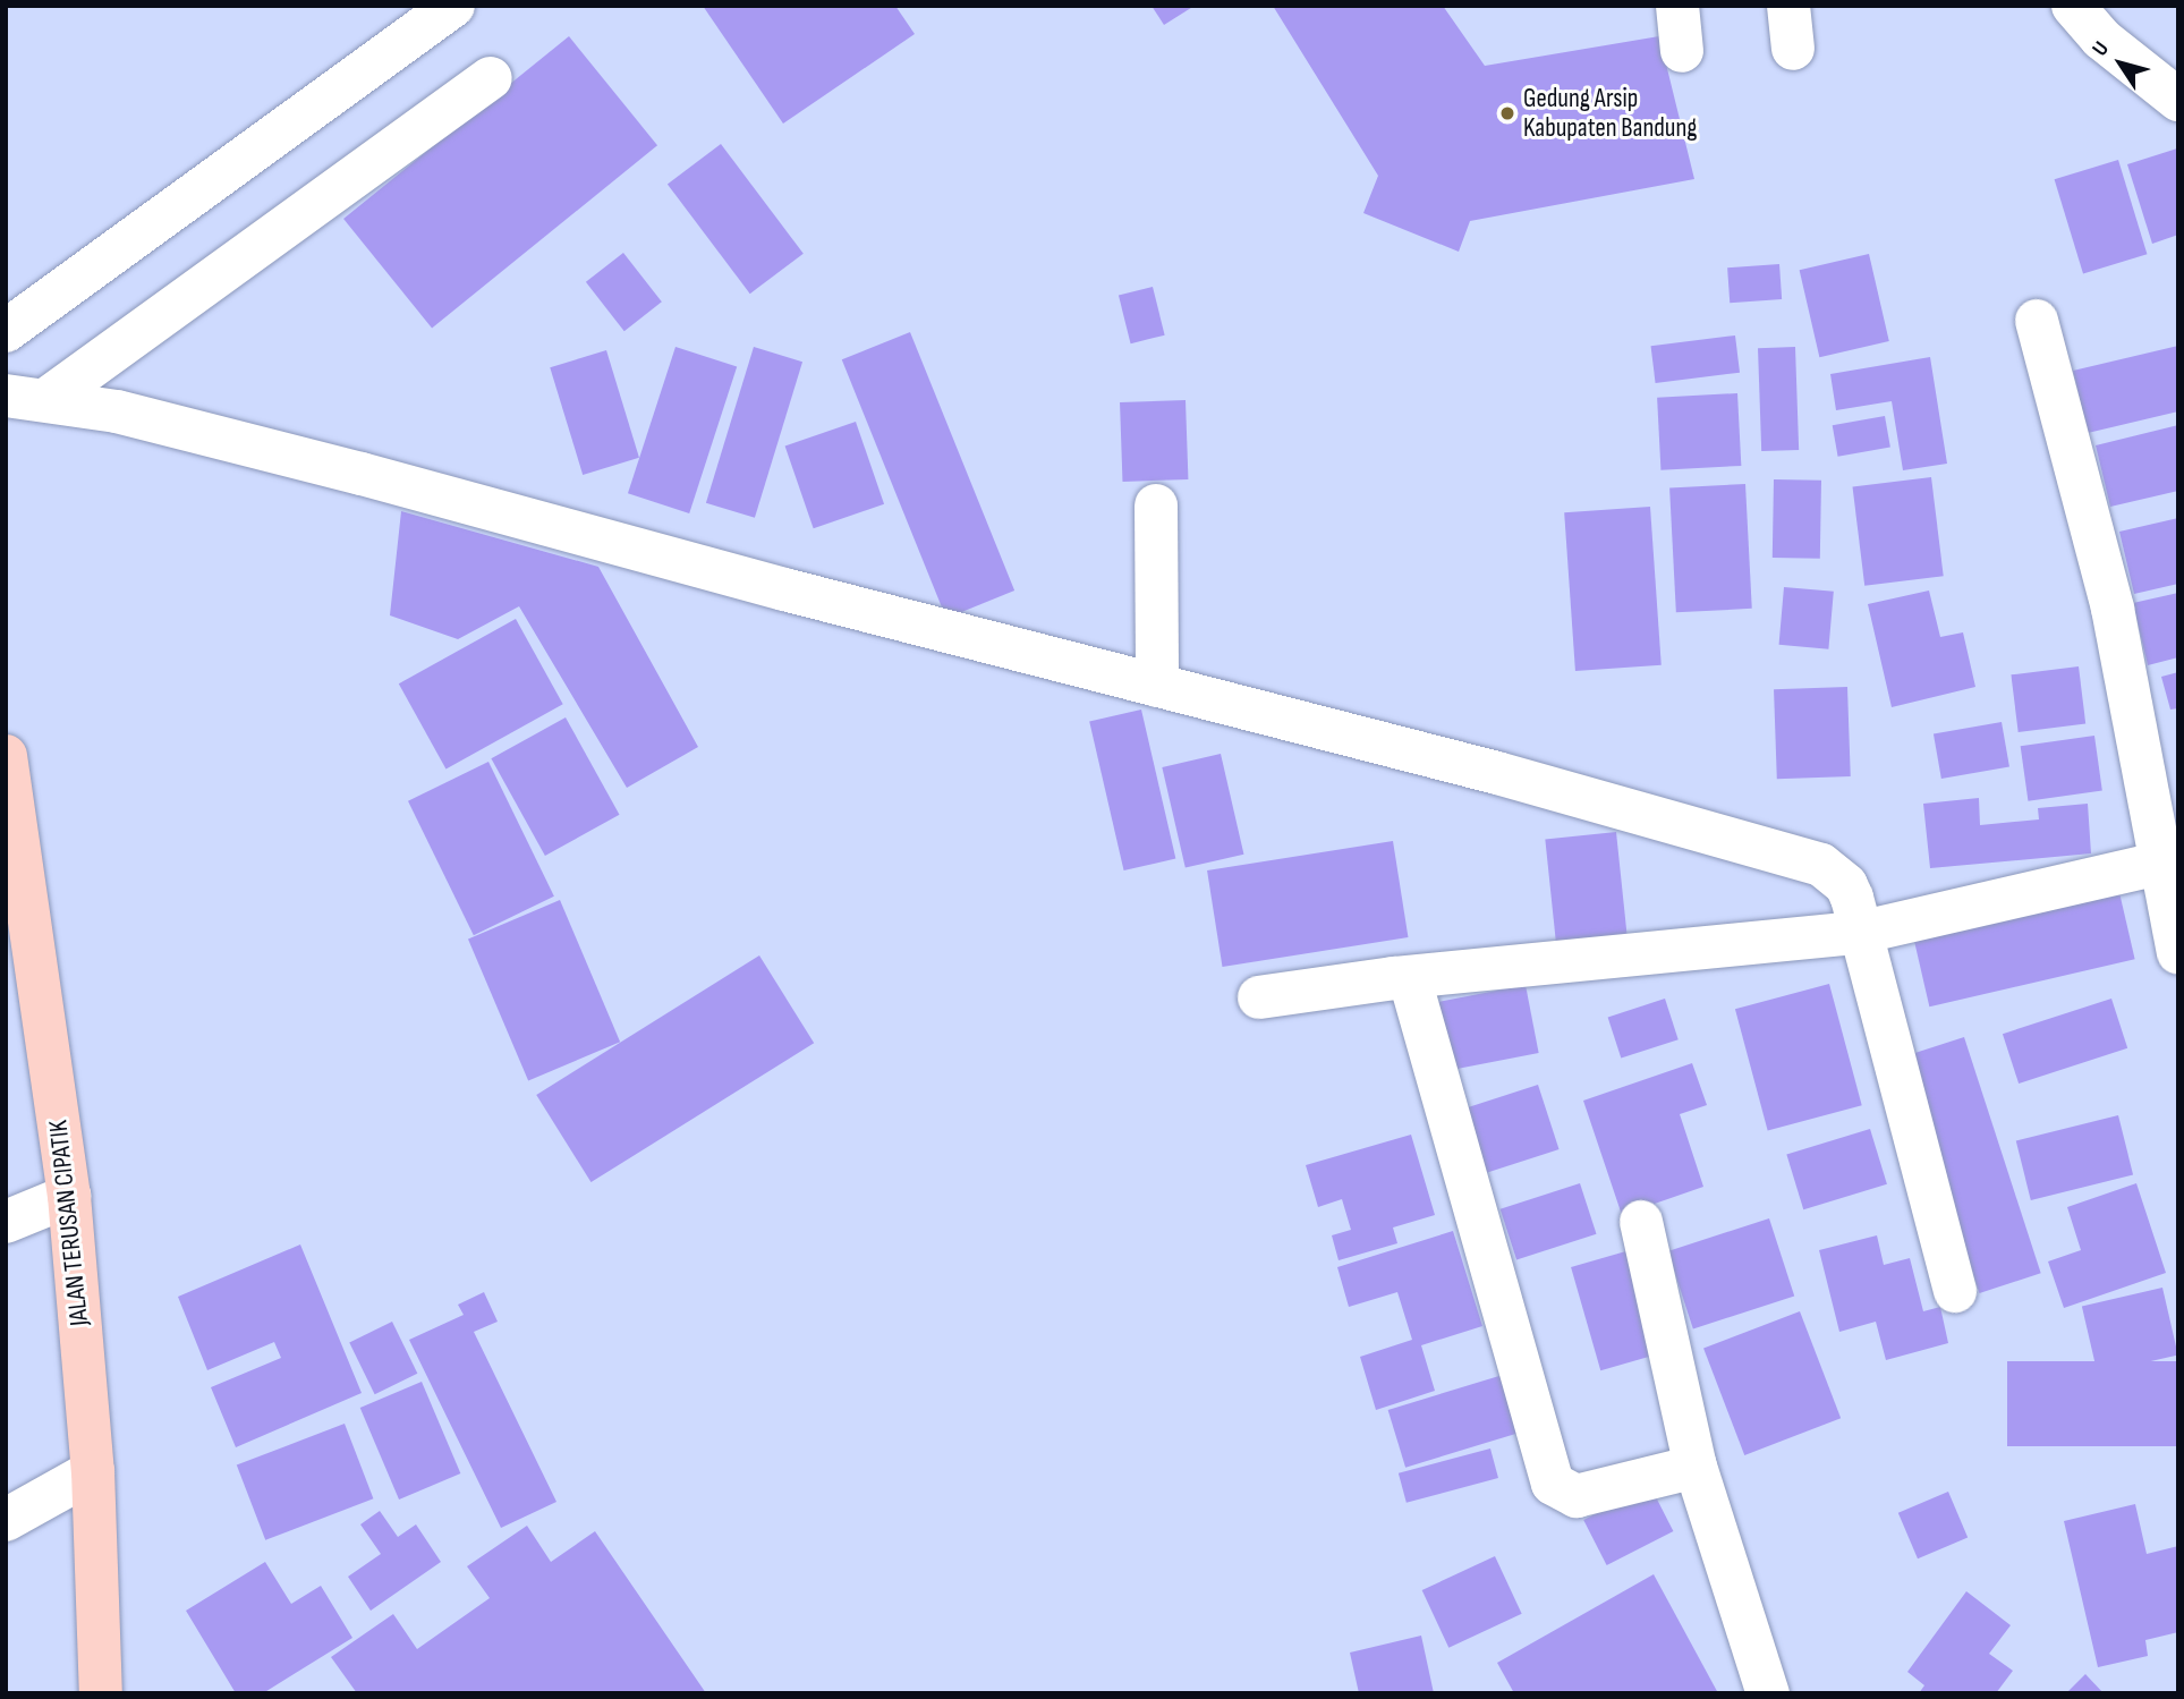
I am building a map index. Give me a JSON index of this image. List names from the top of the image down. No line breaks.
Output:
{"streets":{"main road":["JALAN TERUSAN CIPATIK"]},"places":["Gedung Arsip Kabupaten Bandung"],"north":"top left"}
